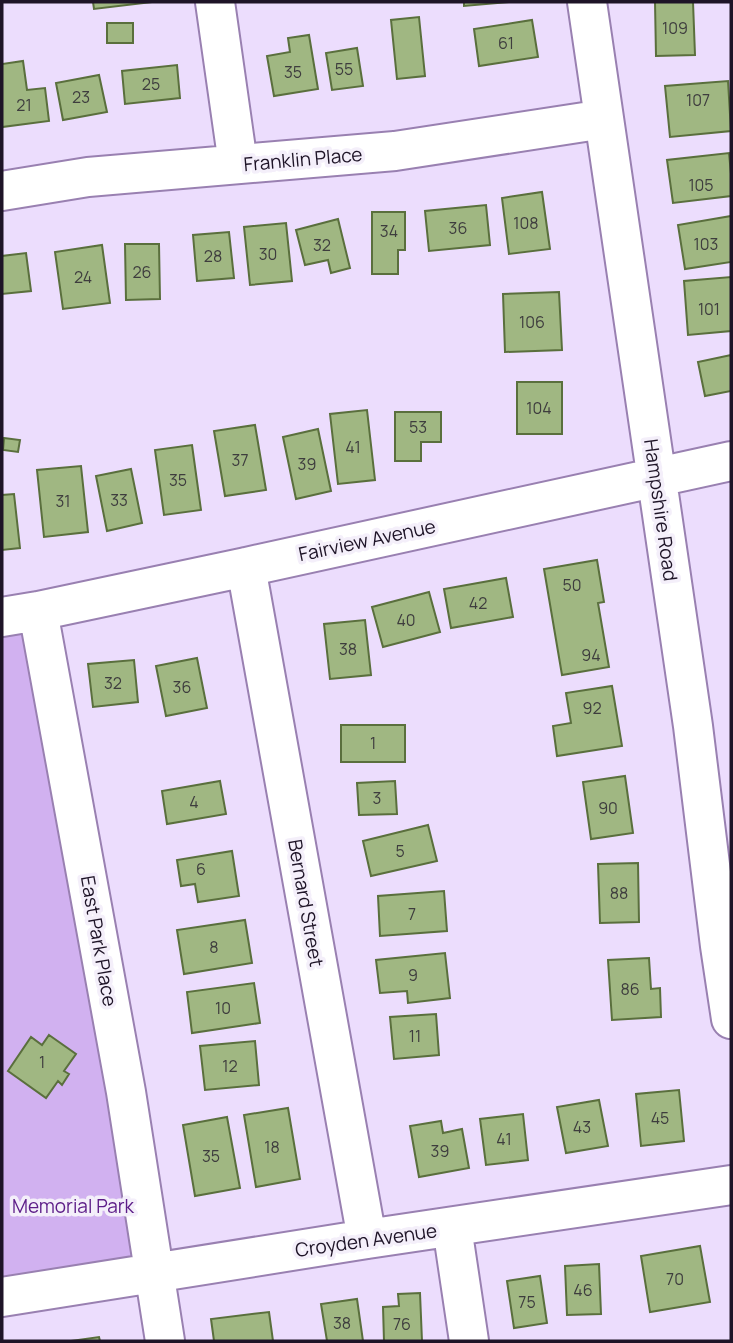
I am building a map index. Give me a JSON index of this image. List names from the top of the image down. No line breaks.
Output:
{"streets":{"street":["Franklin Place","Hampshire Road","Fairview Avenue","Bernard Street","East Park Place","Croyden Avenue"]},"crossings":[["Franklin Place","Hampshire Road"],["Hampshire Road","Fairview Avenue"],["Fairview Avenue","Bernard Street"],["Fairview Avenue","East Park Place"],["Bernard Street","Croyden Avenue"],["East Park Place","Croyden Avenue"]],"parks":["Memorial Park"],"house_numbers":["109","61","55","35","25","23","107","21","105","108","36","34","103","32","30","28","26","24","101","106","104","53","41","37","39","35","33","31","50","42","40","38","94","32","36","92","1","3","4","90","5","6","88","7","8","9","86","10","11","1","12","45","43","41","18","39","35","70","46","75","38","76"]}
